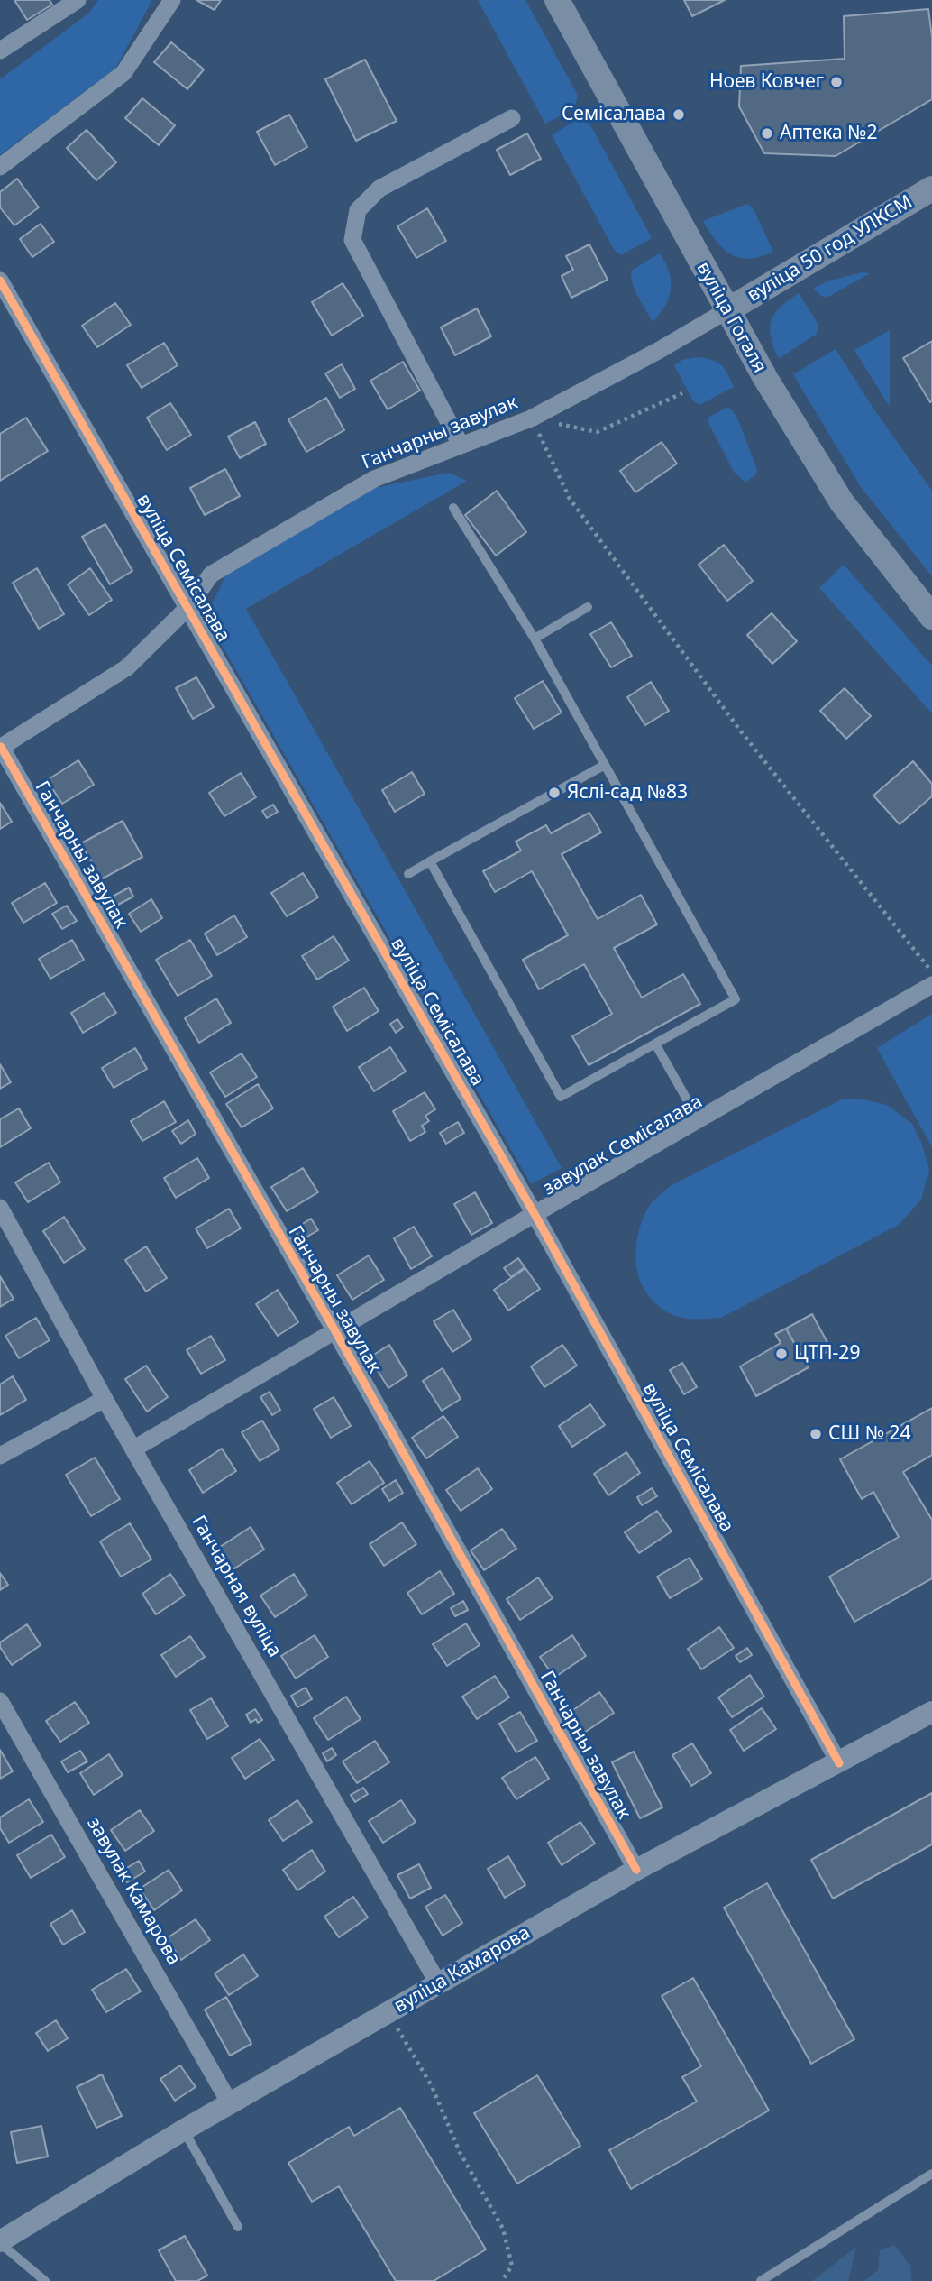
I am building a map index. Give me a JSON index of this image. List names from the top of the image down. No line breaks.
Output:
{"streets":{"main road":["вуліца 50 год УЛКСМ","вуліца Гогаля"],"street":["Ганчарны завулак","вуліца Семісалава","завулак Семісалава","Ганчарная вуліца","завулак Камарова","вуліца Камарова"]},"crossings":[["вуліца 50 год УЛКСМ","вуліца Гогаля"],["вуліца 50 год УЛКСМ","Ганчарны завулак"],["вуліца Гогаля","Ганчарны завулак"],["Ганчарны завулак","вуліца Семісалава"],["Ганчарны завулак","завулак Семісалава"],["Ганчарны завулак","вуліца Камарова"],["вуліца Семісалава","завулак Семісалава"],["вуліца Семісалава","вуліца Камарова"],["завулак Семісалава","Ганчарная вуліца"],["Ганчарная вуліца","вуліца Камарова"],["завулак Камарова","вуліца Камарова"]],"places":["Ноев Ковчег","Семісалава","Аптека №2","Яслі-сад №83","ЦТП-29","СШ № 24"]}
